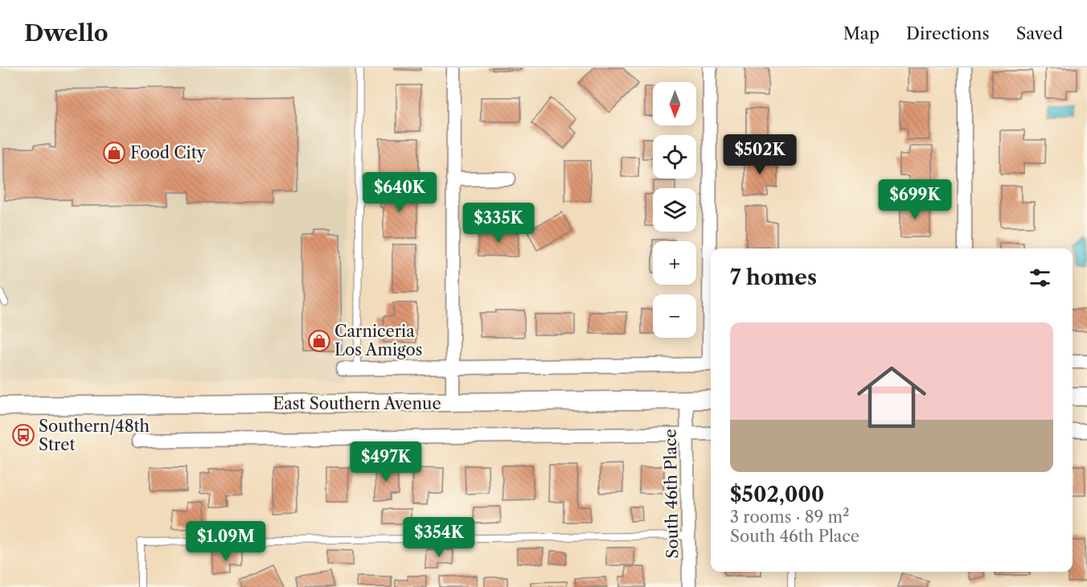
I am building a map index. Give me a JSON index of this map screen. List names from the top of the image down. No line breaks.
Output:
{"streets":{"main road":["East Southern Avenue"],"street":["South 46th Place"]},"crossings":[["East Southern Avenue","South 46th Place"]],"places":{"shop":["Food City","Carniceria Los Amigos"],"bus stop":["Southern/48th Stret"]},"north":"bottom","page":{"header":"Dwello","nav":["Map","Directions","Saved"],"map_buttons":["+","−"],"price":["$502K","$640K","$699K","$335K","$497K","$354K","$1.09M"],"heading":"7 homes","list":[{"name":"$502,000","note":"3 rooms · 89 m² · South 46th Place"}]}}
